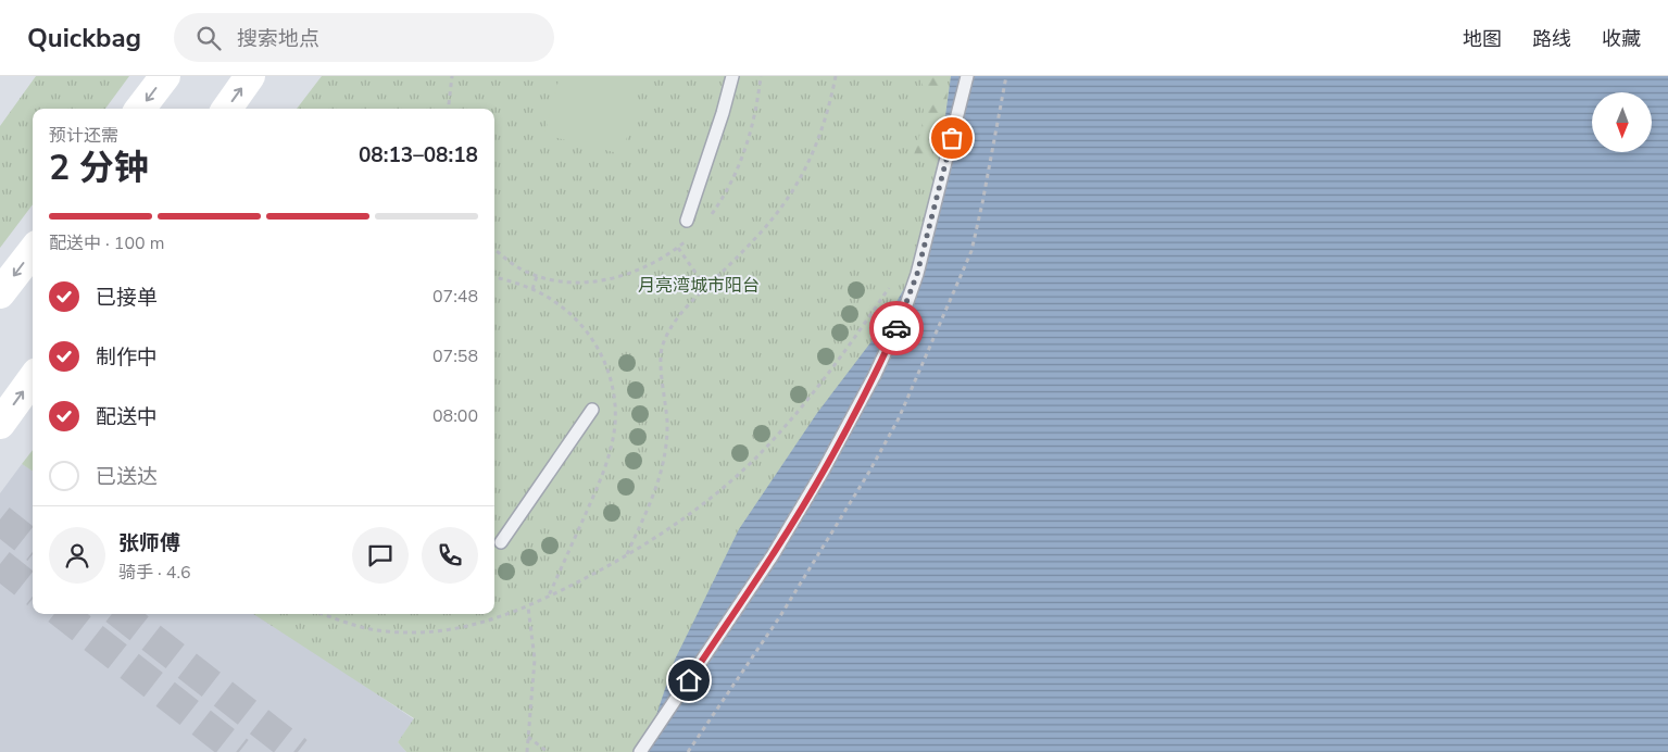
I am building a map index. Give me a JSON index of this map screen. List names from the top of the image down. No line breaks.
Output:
{"parks":["月亮湾城市阳台"],"north":"bottom","page":{"header":"Quickbag","search":"搜索地点","nav":["地图","路线","收藏"],"heading":["2 分钟","预计还需","08:13–08:18"],"panel":["张师傅","骑手 · 4.6"],"bar":"配送中 · 100 m","list":[["已接单","07:48"],["制作中","07:58"],["配送中","08:00"],"已送达"]}}
